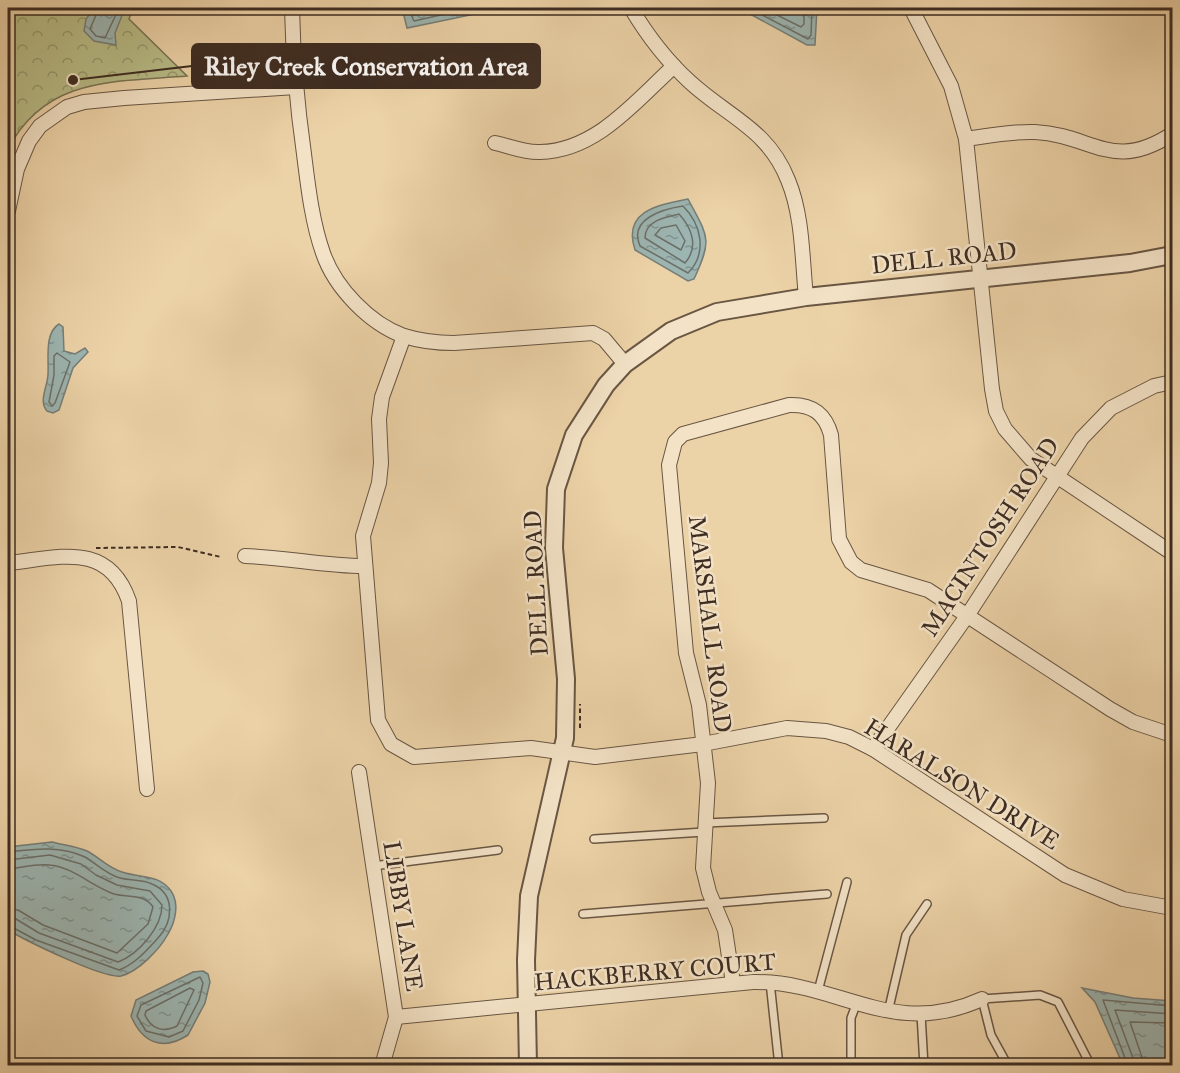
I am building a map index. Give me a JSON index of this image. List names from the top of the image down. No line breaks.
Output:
{"streets":{"street":["DELL ROAD","MACINTOSH ROAD","MARSHALL ROAD","HARALSON DRIVE","LIBBY LANE","HACKBERRY COURT"]},"crossings":[["DELL ROAD","HARALSON DRIVE"],["DELL ROAD","HACKBERRY COURT"],["MACINTOSH ROAD","MARSHALL ROAD"],["MACINTOSH ROAD","HARALSON DRIVE"],["MARSHALL ROAD","HARALSON DRIVE"],["MARSHALL ROAD","HACKBERRY COURT"],["LIBBY LANE","HACKBERRY COURT"]],"places":["Riley Creek Conservation Area"]}
